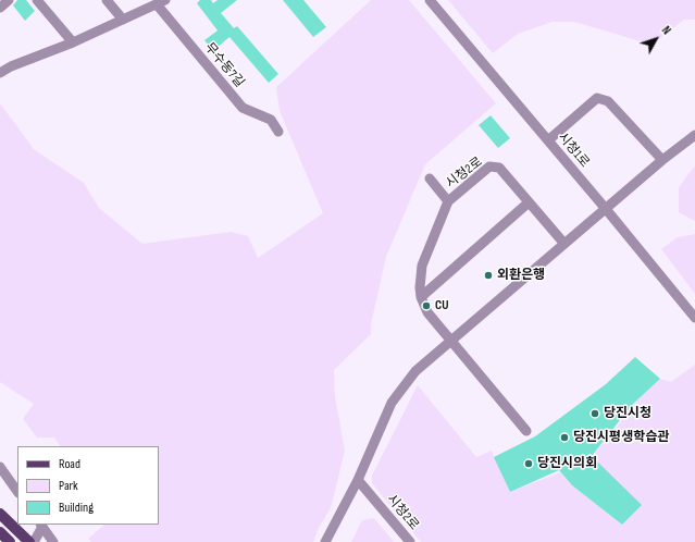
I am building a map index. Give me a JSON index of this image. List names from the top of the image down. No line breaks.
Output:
{"streets":{"street":["무수동7길","시청1로","시청2로"]},"places":["외환은행","CU","당진시청","당진시평생학습관","당진시의회"],"legend":["Road","Park","Building"],"north":"top right"}
